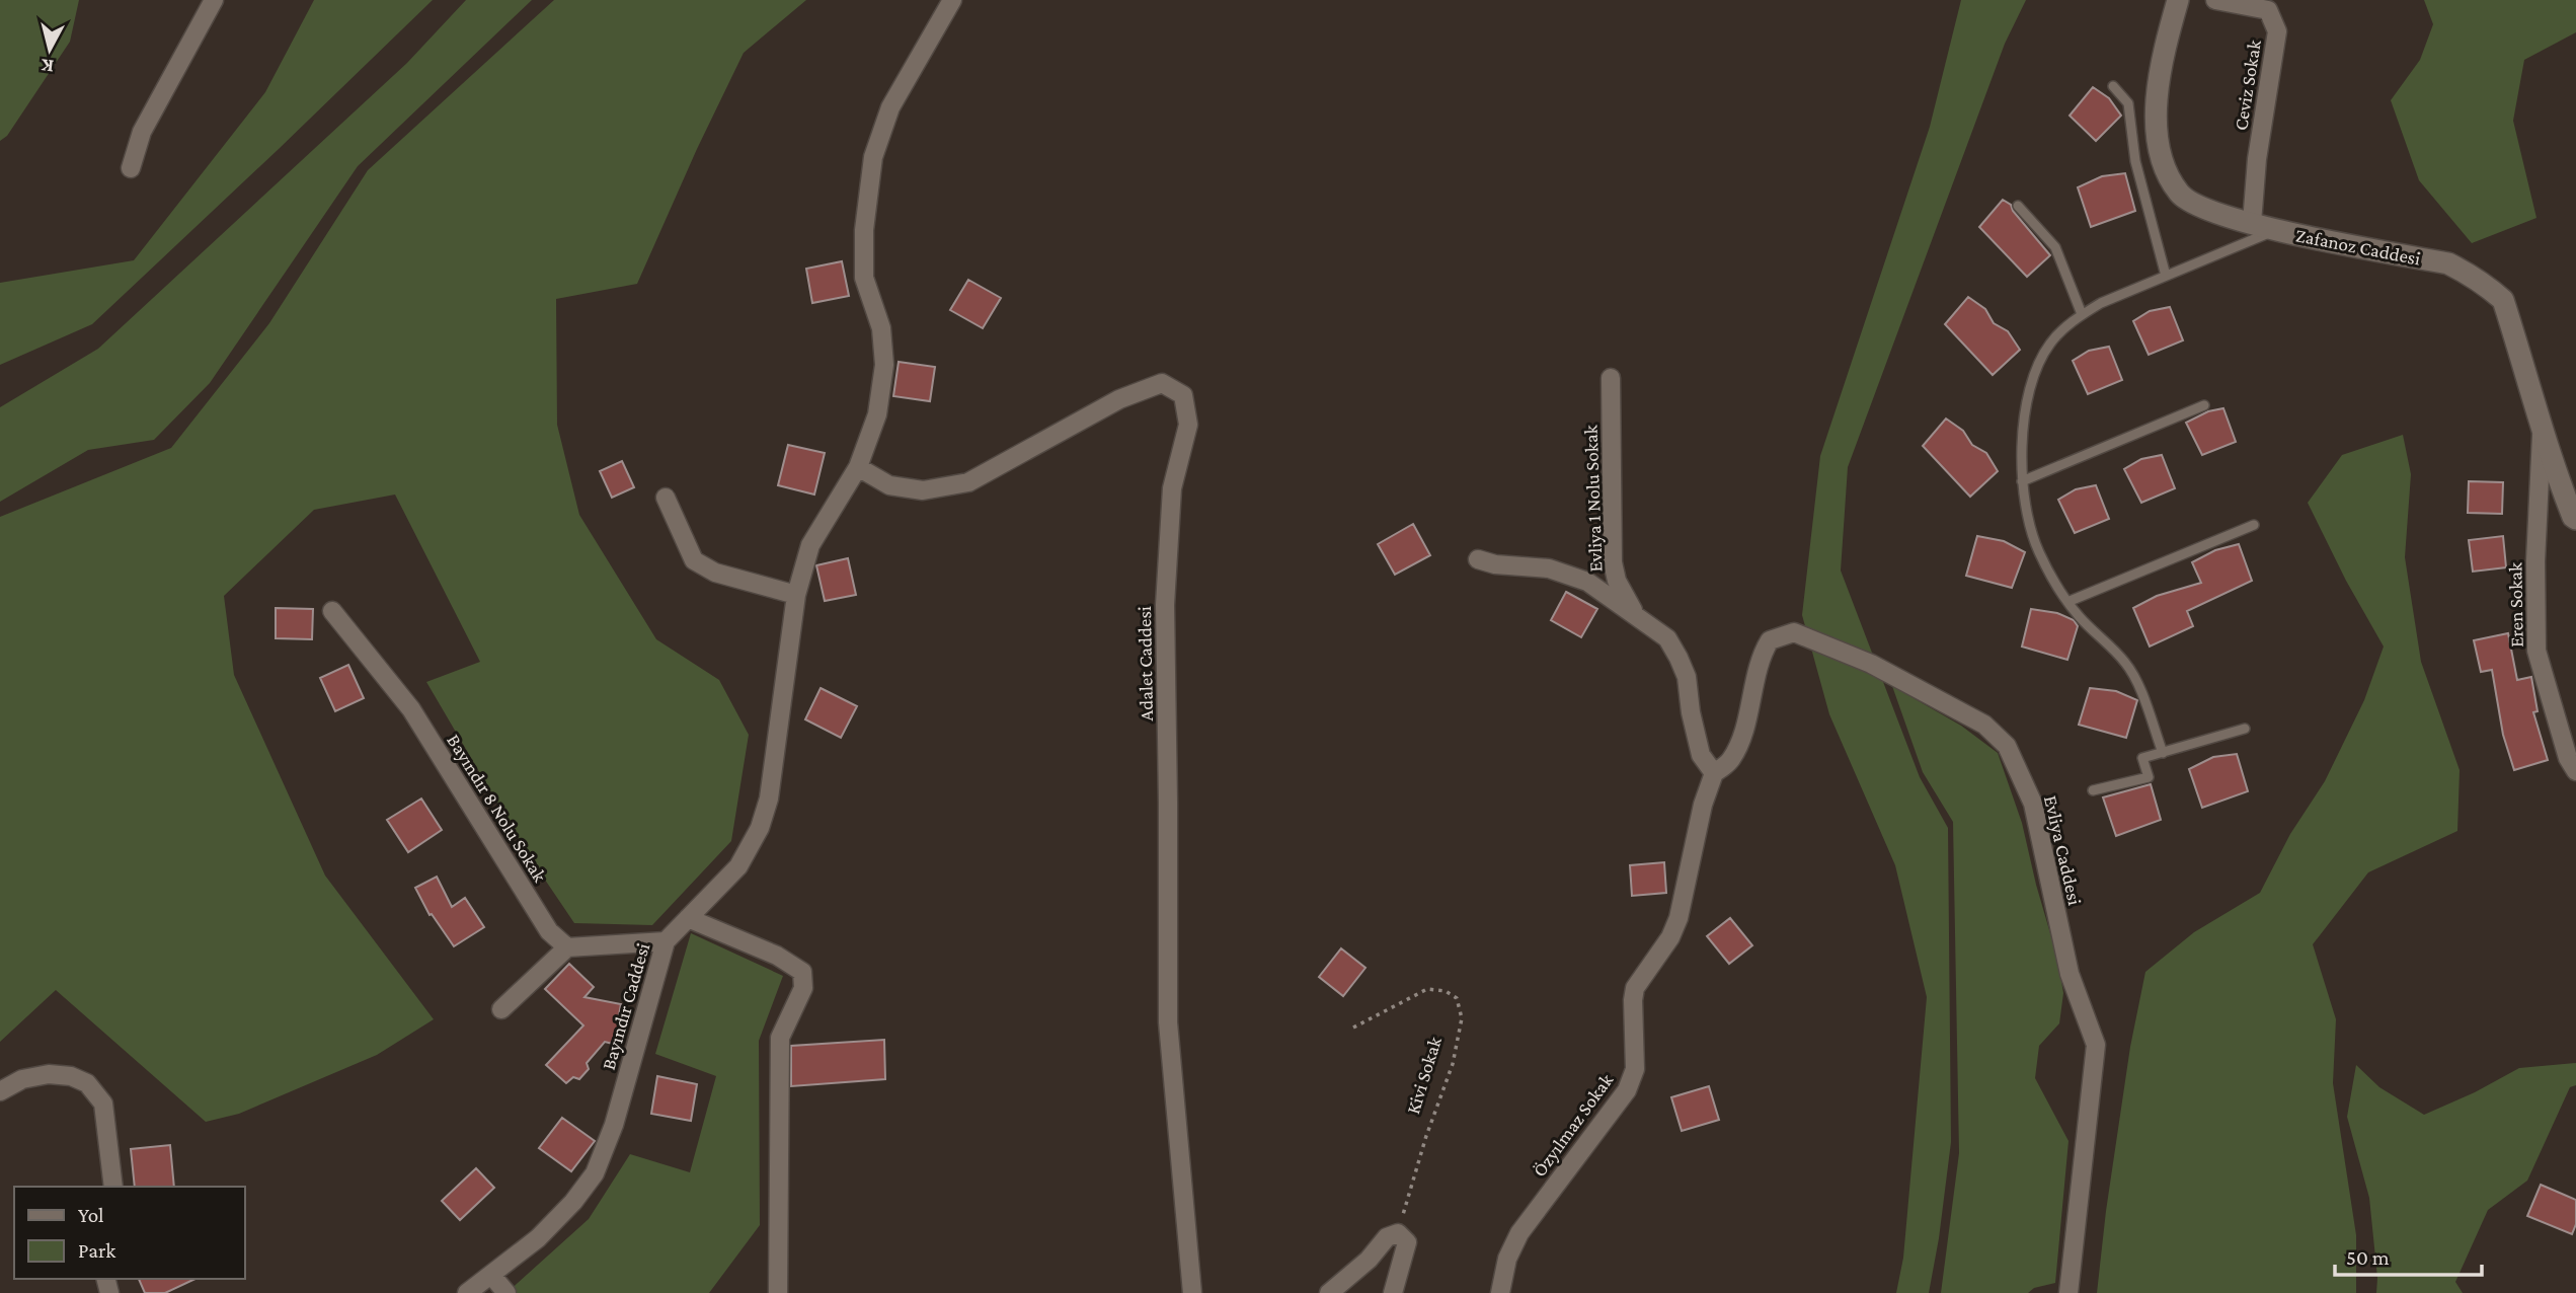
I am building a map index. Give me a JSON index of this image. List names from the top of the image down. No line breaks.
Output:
{"streets":{"street":["Ceviz Sokak","Zafanoz Caddesi","Evliya 1 Nolu Sokak","Eren Sokak","Adalet Caddesi","Bayındır 8 Nolu Sokak","Evliya Caddesi","Bayındır Caddesi","Özyılmaz Sokak"],"path":["Kivi Sokak"]},"crossings":[["Ceviz Sokak","Zafanoz Caddesi"],["Zafanoz Caddesi","Eren Sokak"],["Adalet Caddesi","Bayındır Caddesi"],["Evliya Caddesi","Özyılmaz Sokak"]],"legend":["Yol","Park"],"scale_bar":"50 m","north":"bottom"}
